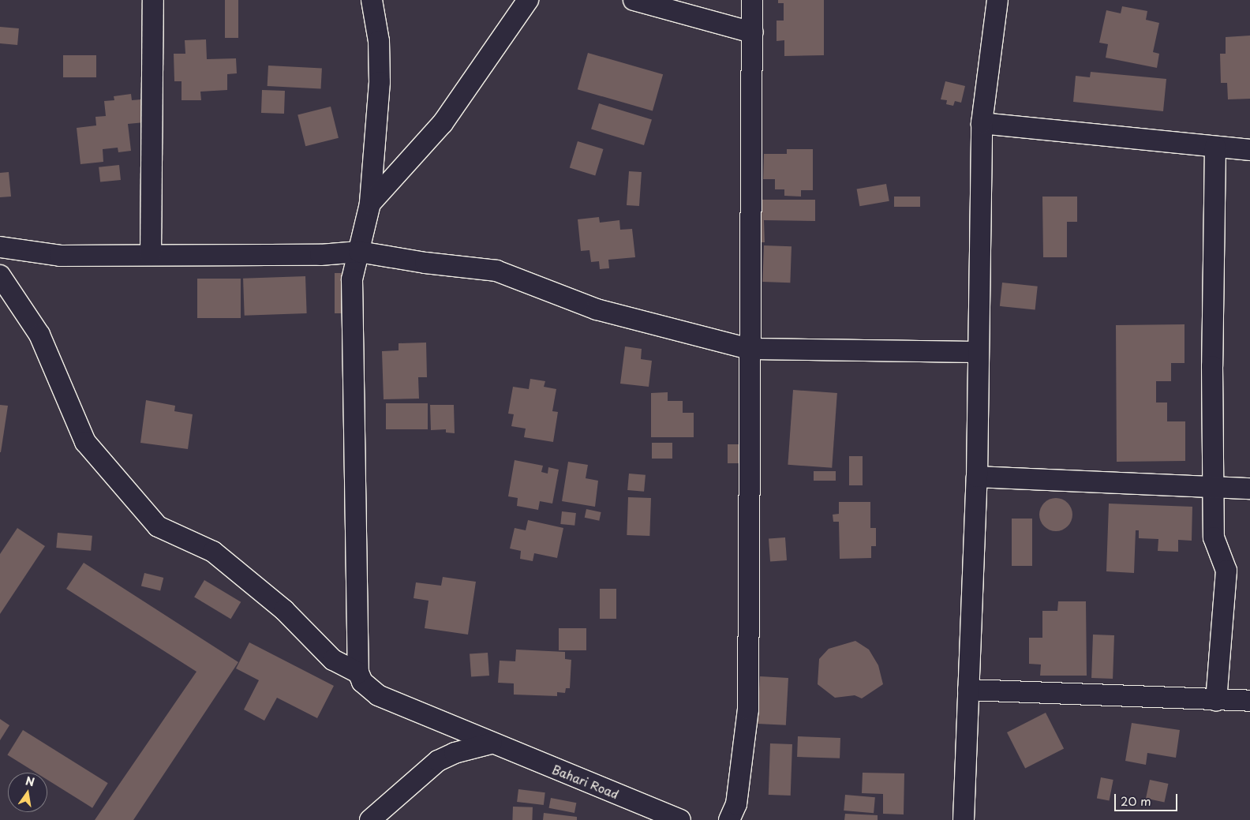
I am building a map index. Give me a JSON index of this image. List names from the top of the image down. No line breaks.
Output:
{"streets":{"street":["Bahari Road"]},"scale_bar":"20 m","north":"top"}
